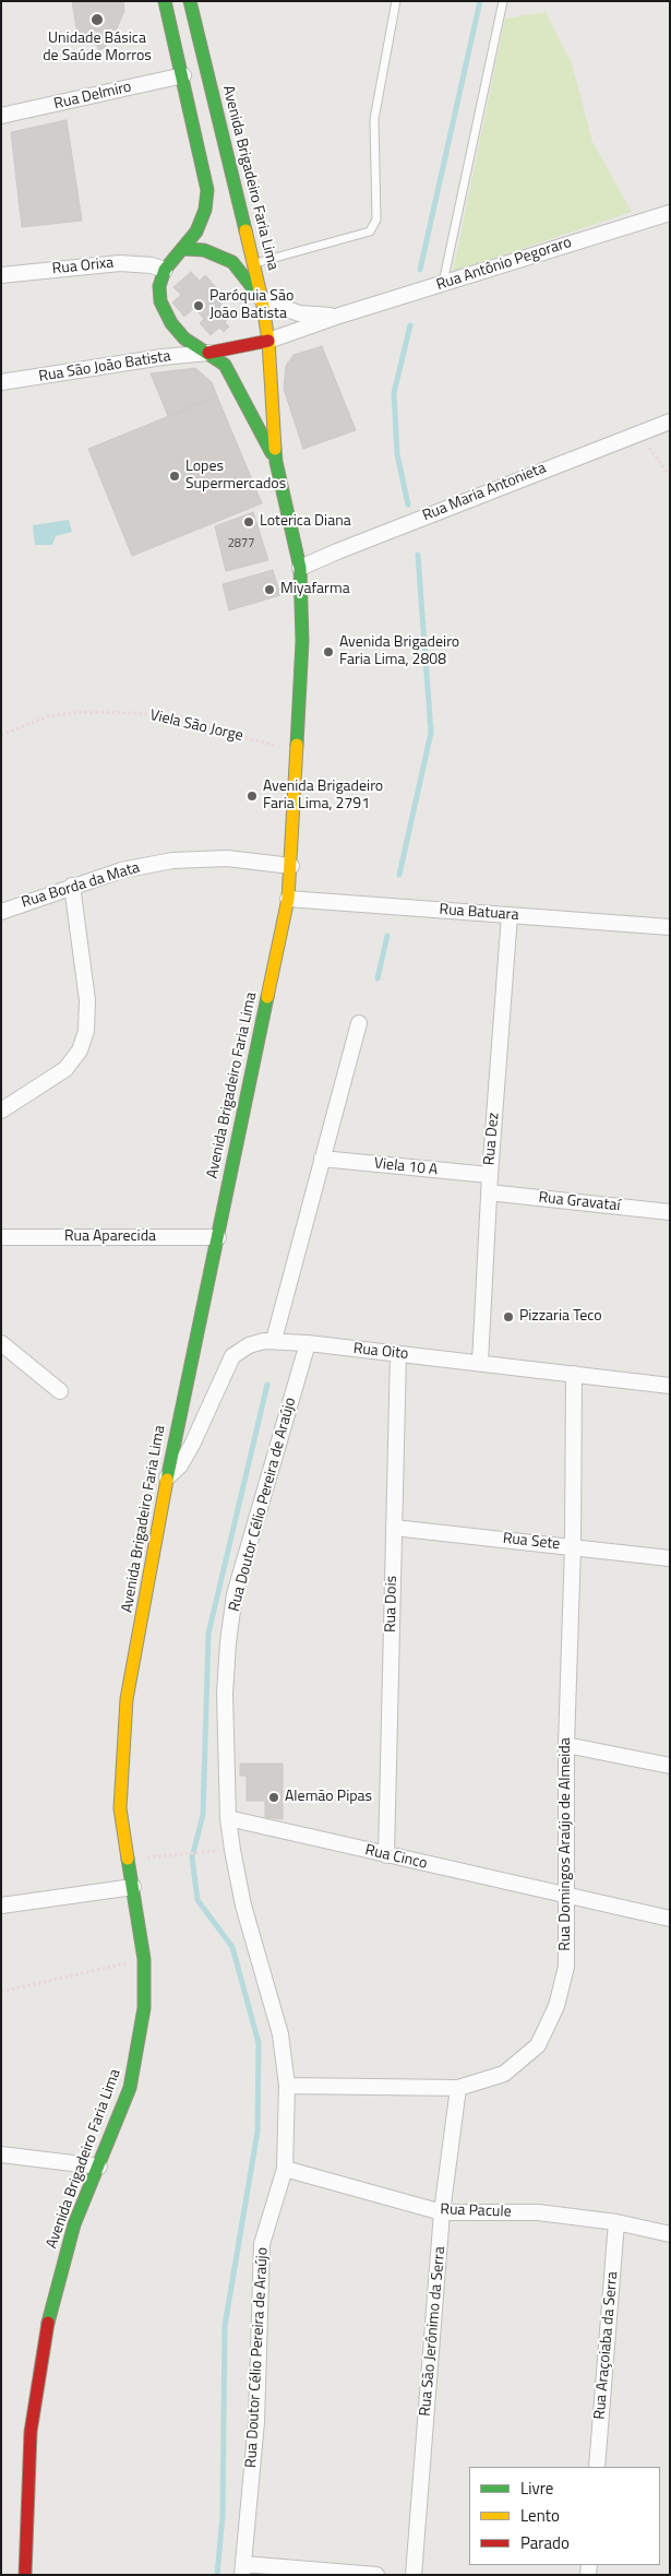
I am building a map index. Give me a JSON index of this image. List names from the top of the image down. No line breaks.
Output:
{"streets":{"main road":["Avenida Brigadeiro Faria Lima"],"street":["Rua Delmiro","Rua Antônio Pegoraro","Rua Orixa","Rua São João Batista","Rua Maria Antonieta","Rua Borda da Mata","Rua Batuara","Rua Dez","Viela 10 A","Rua Gravataí","Rua Aparecida","Rua Oito","Rua Doutor Célio Pereira de Araújo","Rua Sete","Rua Dois","Rua Domingos Araújo de Almeida","Rua Cinco","Rua Pacule","Rua São Jerônimo da Serra","Rua Araçoiaba da Serra"],"path":["Viela São Jorge"]},"crossings":[["Avenida Brigadeiro Faria Lima","Rua Antônio Pegoraro"],["Avenida Brigadeiro Faria Lima","Rua Orixa"],["Avenida Brigadeiro Faria Lima","Rua São João Batista"],["Avenida Brigadeiro Faria Lima","Rua Maria Antonieta"],["Avenida Brigadeiro Faria Lima","Viela São Jorge"],["Avenida Brigadeiro Faria Lima","Rua Borda da Mata"],["Avenida Brigadeiro Faria Lima","Rua Batuara"],["Avenida Brigadeiro Faria Lima","Rua Aparecida"],["Avenida Brigadeiro Faria Lima","Rua Oito"],["Rua Antônio Pegoraro","Rua Orixa"],["Rua Antônio Pegoraro","Rua São João Batista"],["Rua Orixa","Rua São João Batista"],["Rua Batuara","Rua Dez"],["Rua Dez","Viela 10 A"],["Rua Dez","Rua Gravataí"],["Rua Dez","Rua Oito"],["Rua Oito","Rua Doutor Célio Pereira de Araújo"],["Rua Oito","Rua Dois"],["Rua Oito","Rua Domingos Araújo de Almeida"],["Rua Doutor Célio Pereira de Araújo","Rua Domingos Araújo de Almeida"],["Rua Doutor Célio Pereira de Araújo","Rua Cinco"],["Rua Doutor Célio Pereira de Araújo","Rua Pacule"],["Rua Sete","Rua Dois"],["Rua Sete","Rua Domingos Araújo de Almeida"],["Rua Dois","Rua Cinco"],["Rua Domingos Araújo de Almeida","Rua Cinco"],["Rua Domingos Araújo de Almeida","Rua São Jerônimo da Serra"],["Rua Pacule","Rua São Jerônimo da Serra"],["Rua Pacule","Rua Araçoiaba da Serra"]],"places":["Unidade Básica de Saúde Morros","Paróquia São João Batista","Lopes Supermercados","Loterica Diana","Miyafarma","Avenida Brigadeiro Faria Lima, 2808","Avenida Brigadeiro Faria Lima, 2791","Pizzaria Teco","Alemão Pipas"],"house_numbers":["2877"],"legend":["Livre","Lento","Parado"]}
